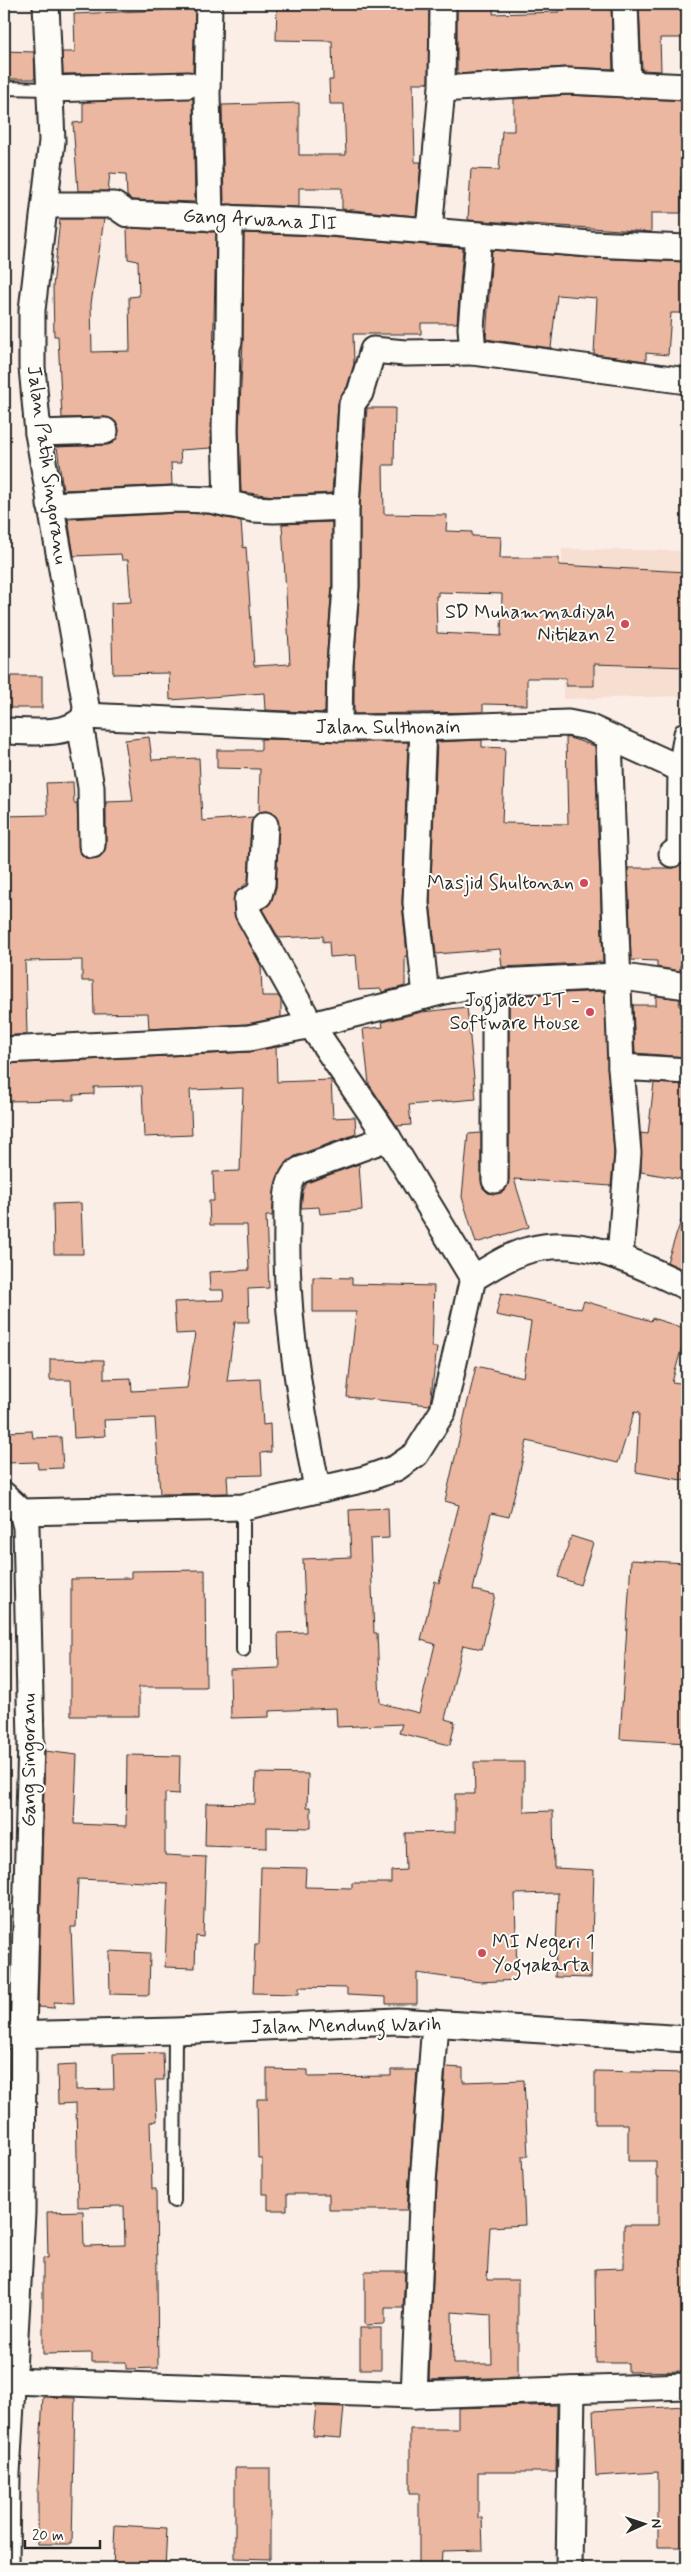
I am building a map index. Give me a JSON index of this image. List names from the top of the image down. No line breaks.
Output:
{"streets":{"street":["Gang Arwana III","Jalan Patih Singoranu","Jalan Sulthonain","Gang Singoranu","Jalan Mendung Warih"]},"crossings":[["Gang Arwana III","Jalan Patih Singoranu"],["Jalan Patih Singoranu","Jalan Sulthonain"],["Gang Singoranu","Jalan Mendung Warih"]],"places":["SD Muhammadiyah Nitikan 2","Masjid Shultonan","Jogjadev IT - Software House","MI Negeri 1 Yogyakarta"],"scale_bar":"20 m","north":"right"}
